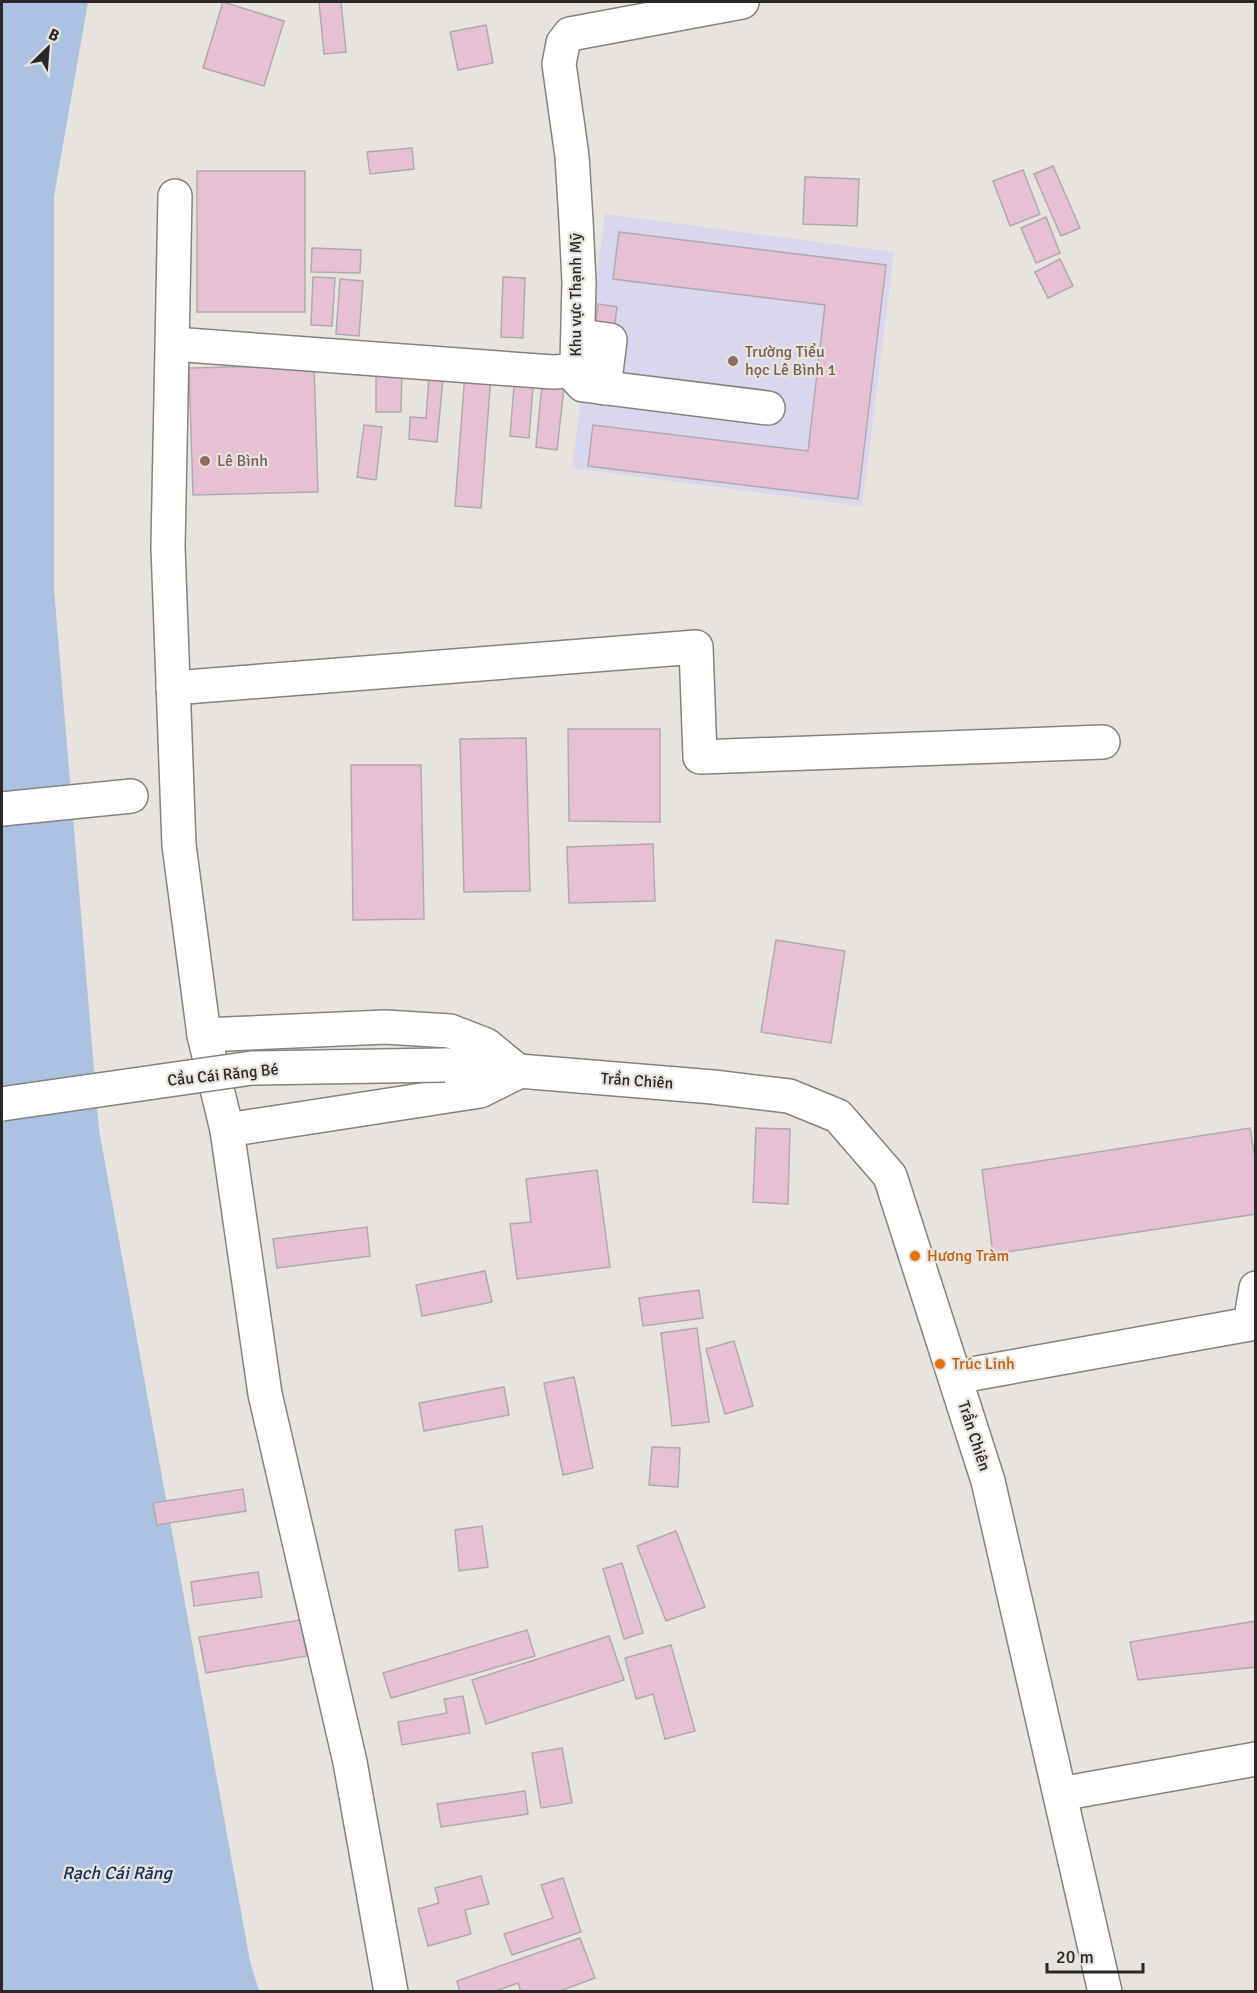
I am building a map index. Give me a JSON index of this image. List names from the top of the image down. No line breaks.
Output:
{"streets":{"street":["Khu vực Thạnh Mỹ","Cầu Cái Răng Bé","Trần Chiên"]},"crossings":[["Cầu Cái Răng Bé","Trần Chiên"]],"water":["Rạch Cái Răng"],"places":["Trường Tiểu học Lê Bình 1","Lê Bình","Hương Tràm","Trúc Linh"],"scale_bar":"20 m","north":"top right"}
